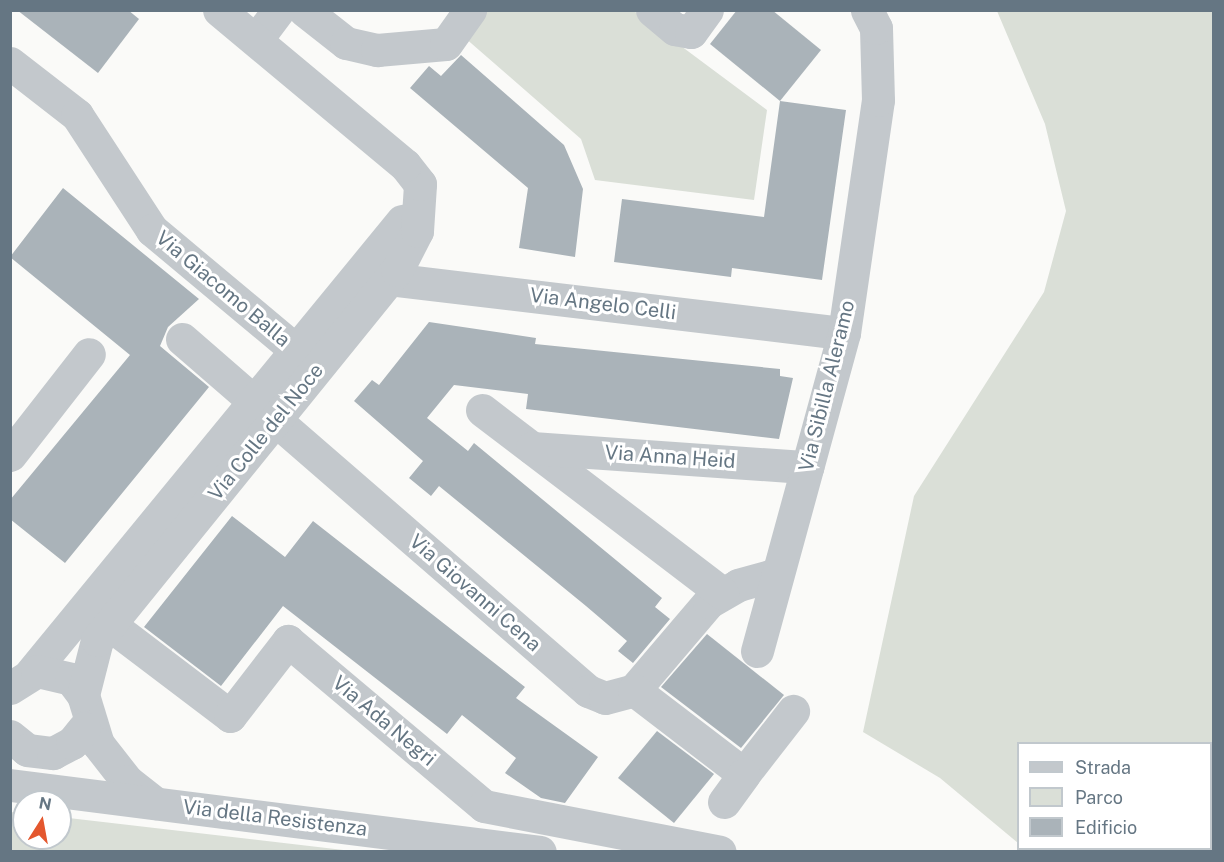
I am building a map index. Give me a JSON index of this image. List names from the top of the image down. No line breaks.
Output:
{"streets":{"street":["Via Giacomo Balla","Via Angelo Celli","Via Sibilla Aleramo","Via Colle del Noce","Via Anna Heid","Via Giovanni Cena","Via Ada Negri","Via della Resistenza"]},"crossings":[["Via Giacomo Balla","Via Colle del Noce"],["Via Angelo Celli","Via Sibilla Aleramo"],["Via Angelo Celli","Via Colle del Noce"],["Via Sibilla Aleramo","Via Anna Heid"],["Via Colle del Noce","Via Giovanni Cena"],["Via Colle del Noce","Via Ada Negri"],["Via Colle del Noce","Via della Resistenza"]],"legend":["Strada","Parco","Edificio"],"north":"top"}
